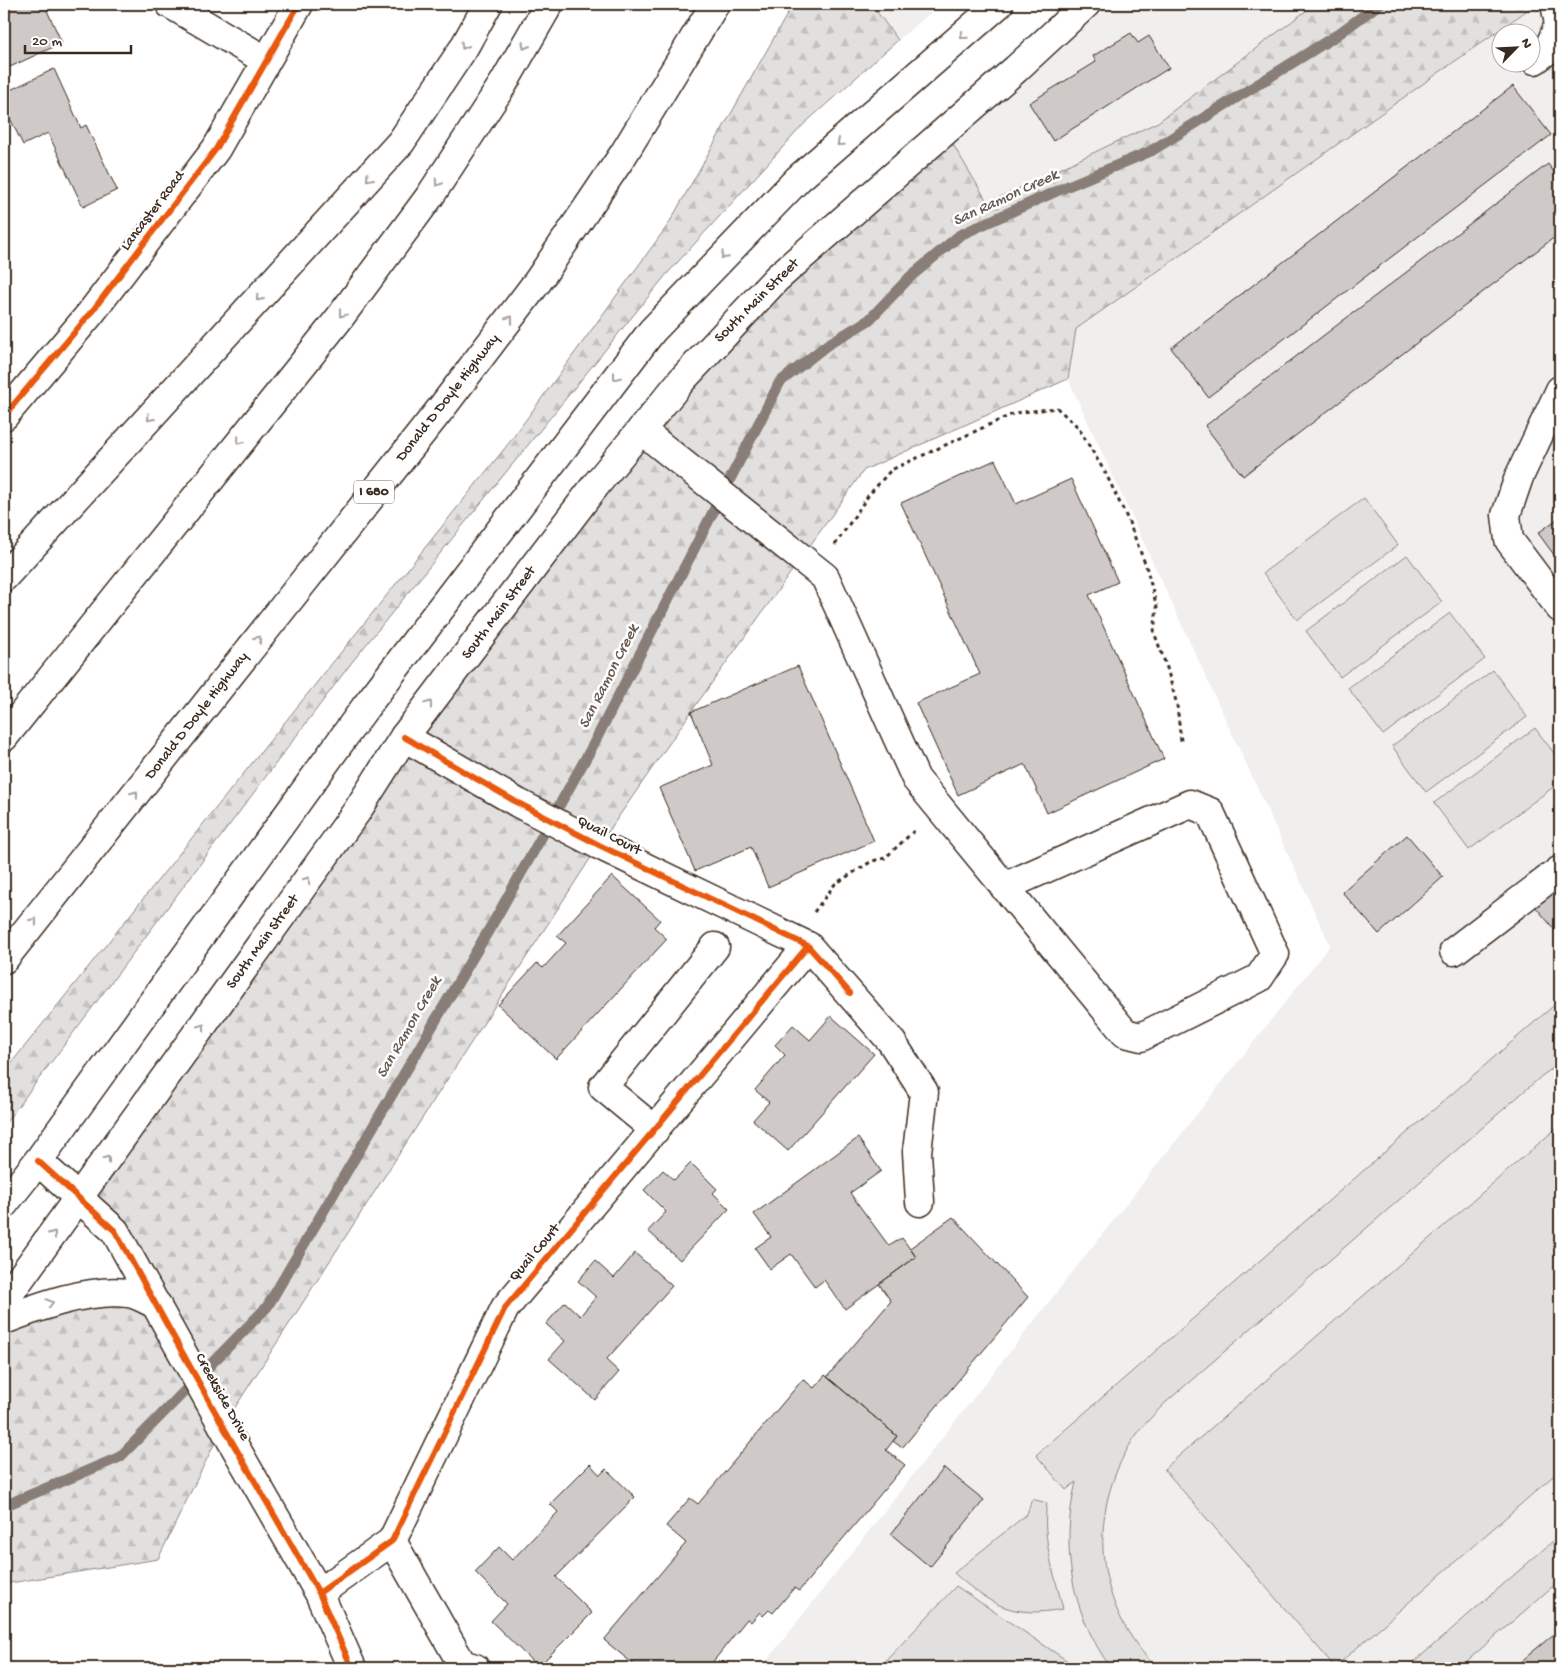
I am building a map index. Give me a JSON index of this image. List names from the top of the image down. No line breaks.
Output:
{"streets":{"main road":["Lancaster Road","South Main Street","Donald D Doyle Highway","I 680","Quail Court","Creekside Drive"]},"crossings":[["South Main Street","Quail Court"],["South Main Street","Creekside Drive"],["Quail Court","Creekside Drive"]],"water":["San Ramon Creek"],"scale_bar":"20 m","north":"top right"}
